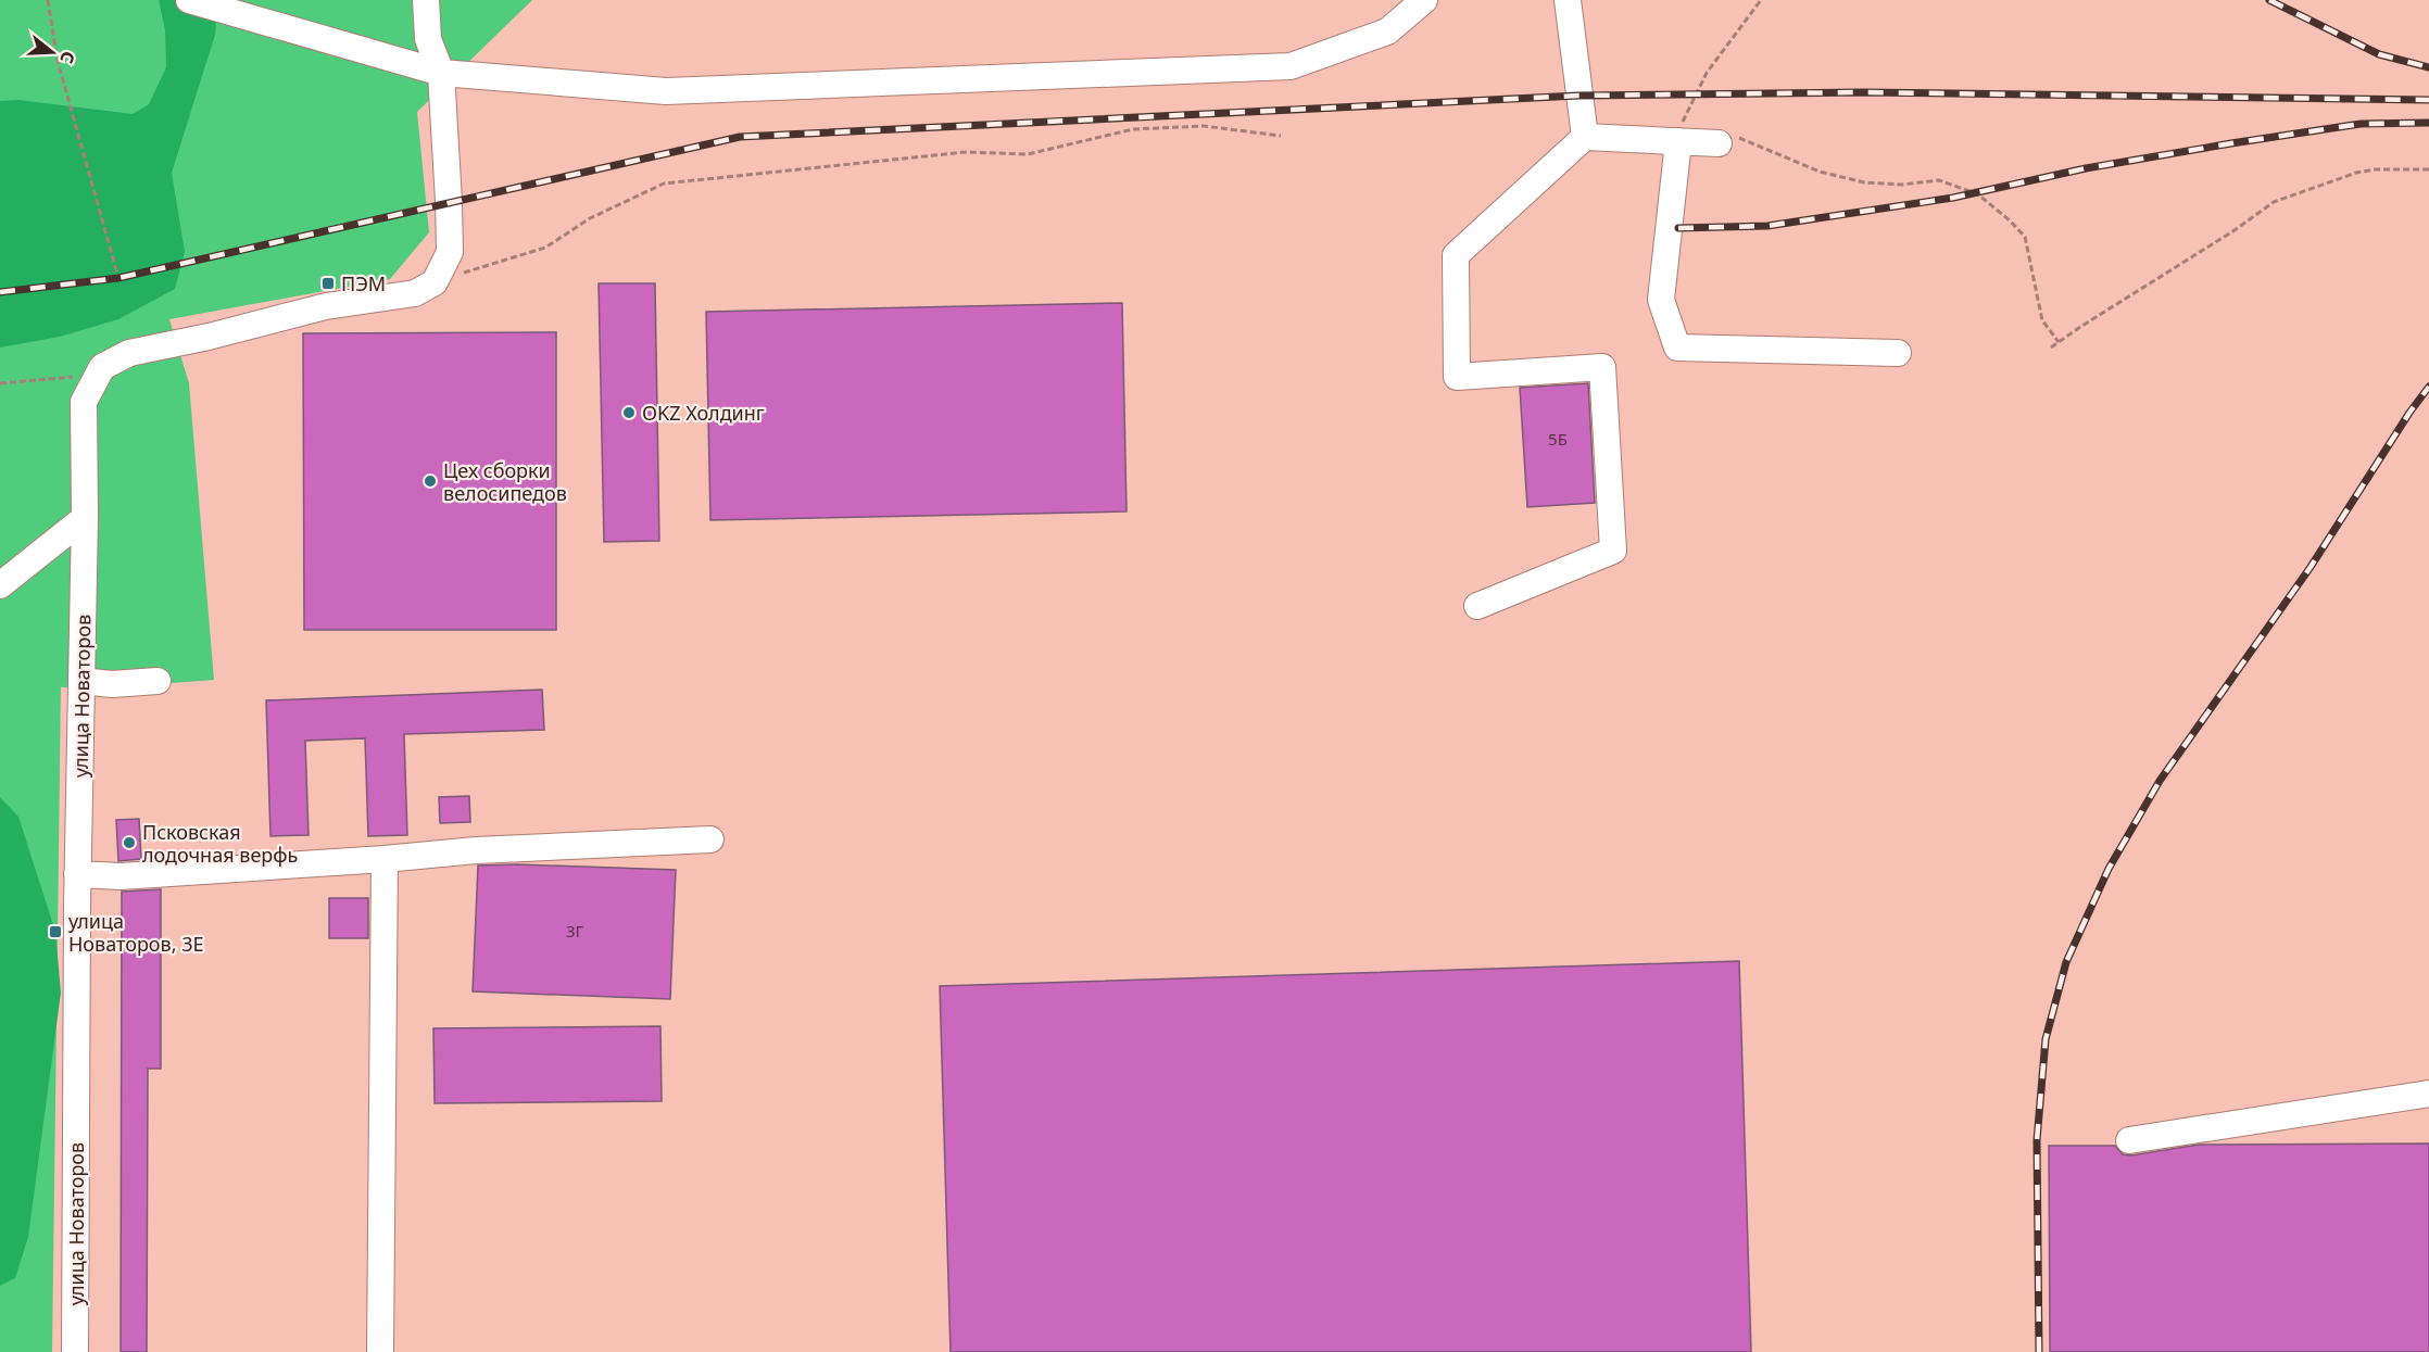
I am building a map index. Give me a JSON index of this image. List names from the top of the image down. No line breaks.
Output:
{"streets":{"street":["улица Новаторов"]},"places":{"transit":["ПЭМ","улица Новаторов, 3Е"],"other":["OKZ Холдинг","Цех сборки велосипедов","Псковская лодочная верфь"]},"house_numbers":["5Б","3Г"],"north":"right"}
